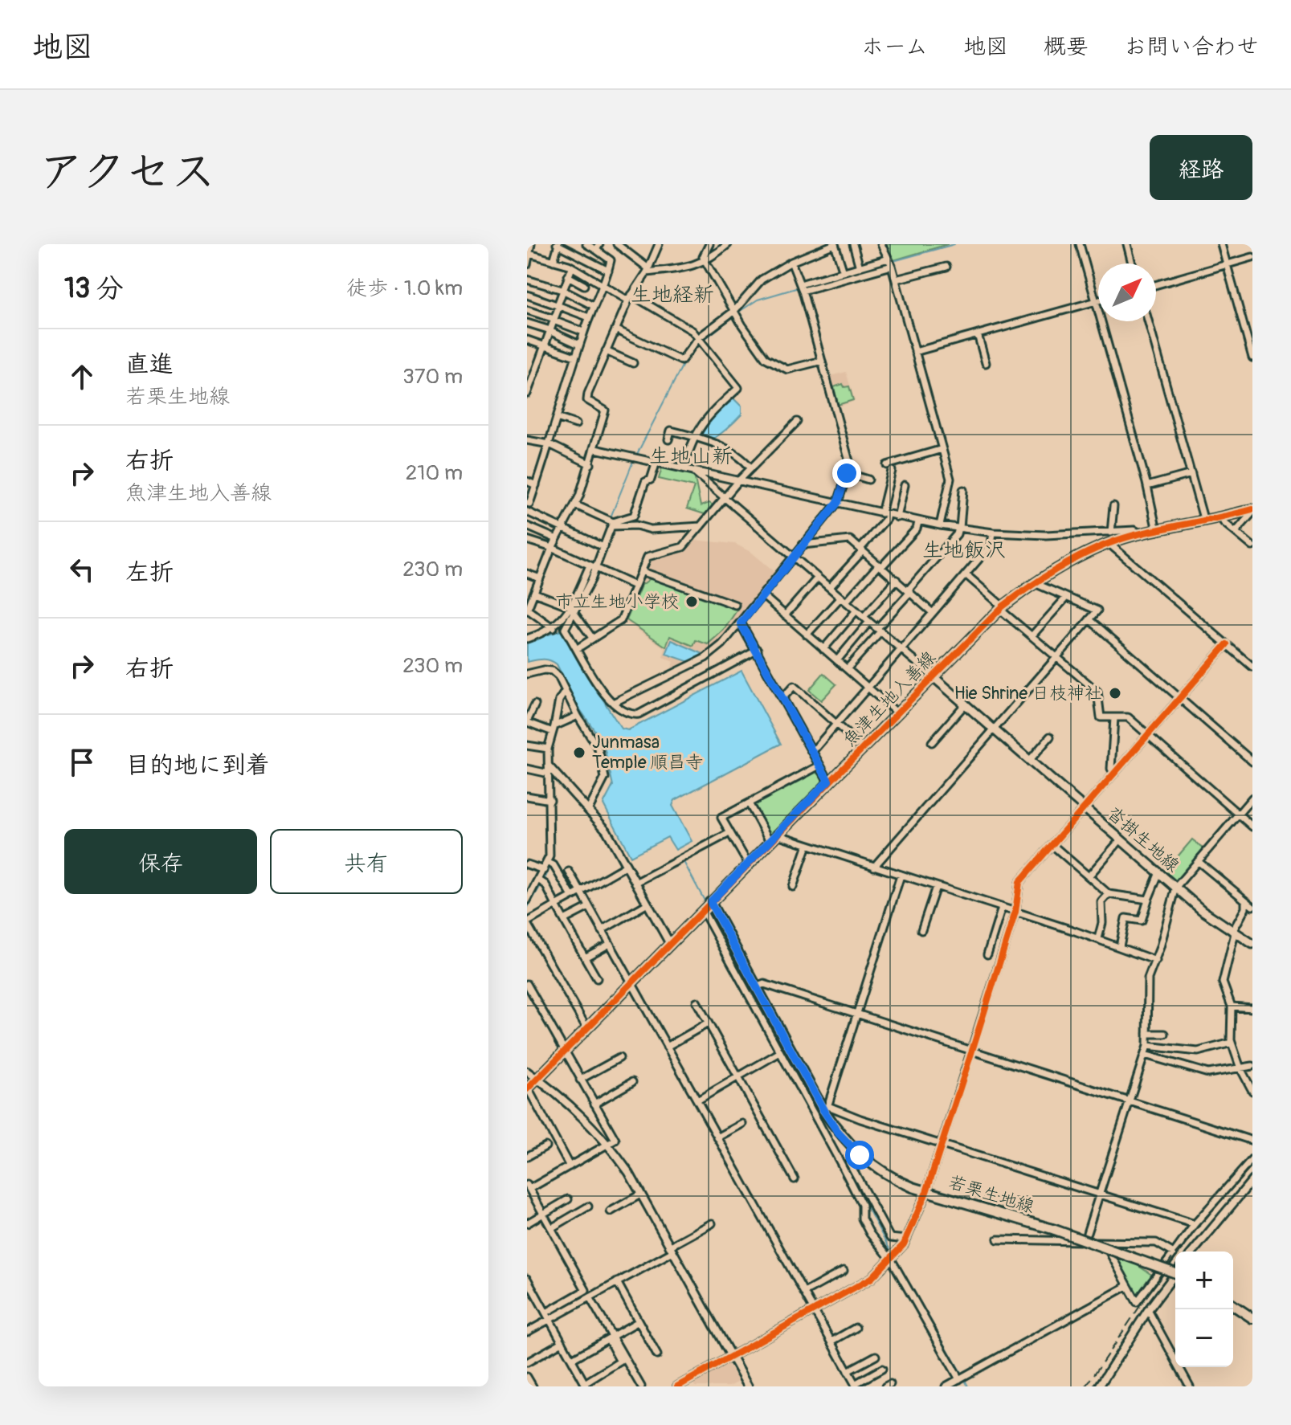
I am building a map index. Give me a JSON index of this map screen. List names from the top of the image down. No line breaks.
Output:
{"streets":{"main road":["魚津生地入善線","沓掛生地線","若栗生地線"]},"crossings":[["魚津生地入善線","沓掛生地線"],["魚津生地入善線","若栗生地線"]],"districts":["生地経新","生地山新","生地飯沢"],"places":["市立生地小学校","Hie Shrine 日枝神社","Junmasa Temple 順昌寺"],"north":"top right","page":{"header":"地図","nav":["ホーム","地図","概要","お問い合わせ"],"title":"アクセス","buttons":["経路",["保存","共有"]],"heading":["13 分","徒歩 · 1.0 km"],"list":[["直進","若栗生地線","370 m"],["右折","魚津生地入善線","210 m"],["左折","230 m"],["右折","230 m"],"目的地に到着"],"map_buttons":["+","−"]}}
